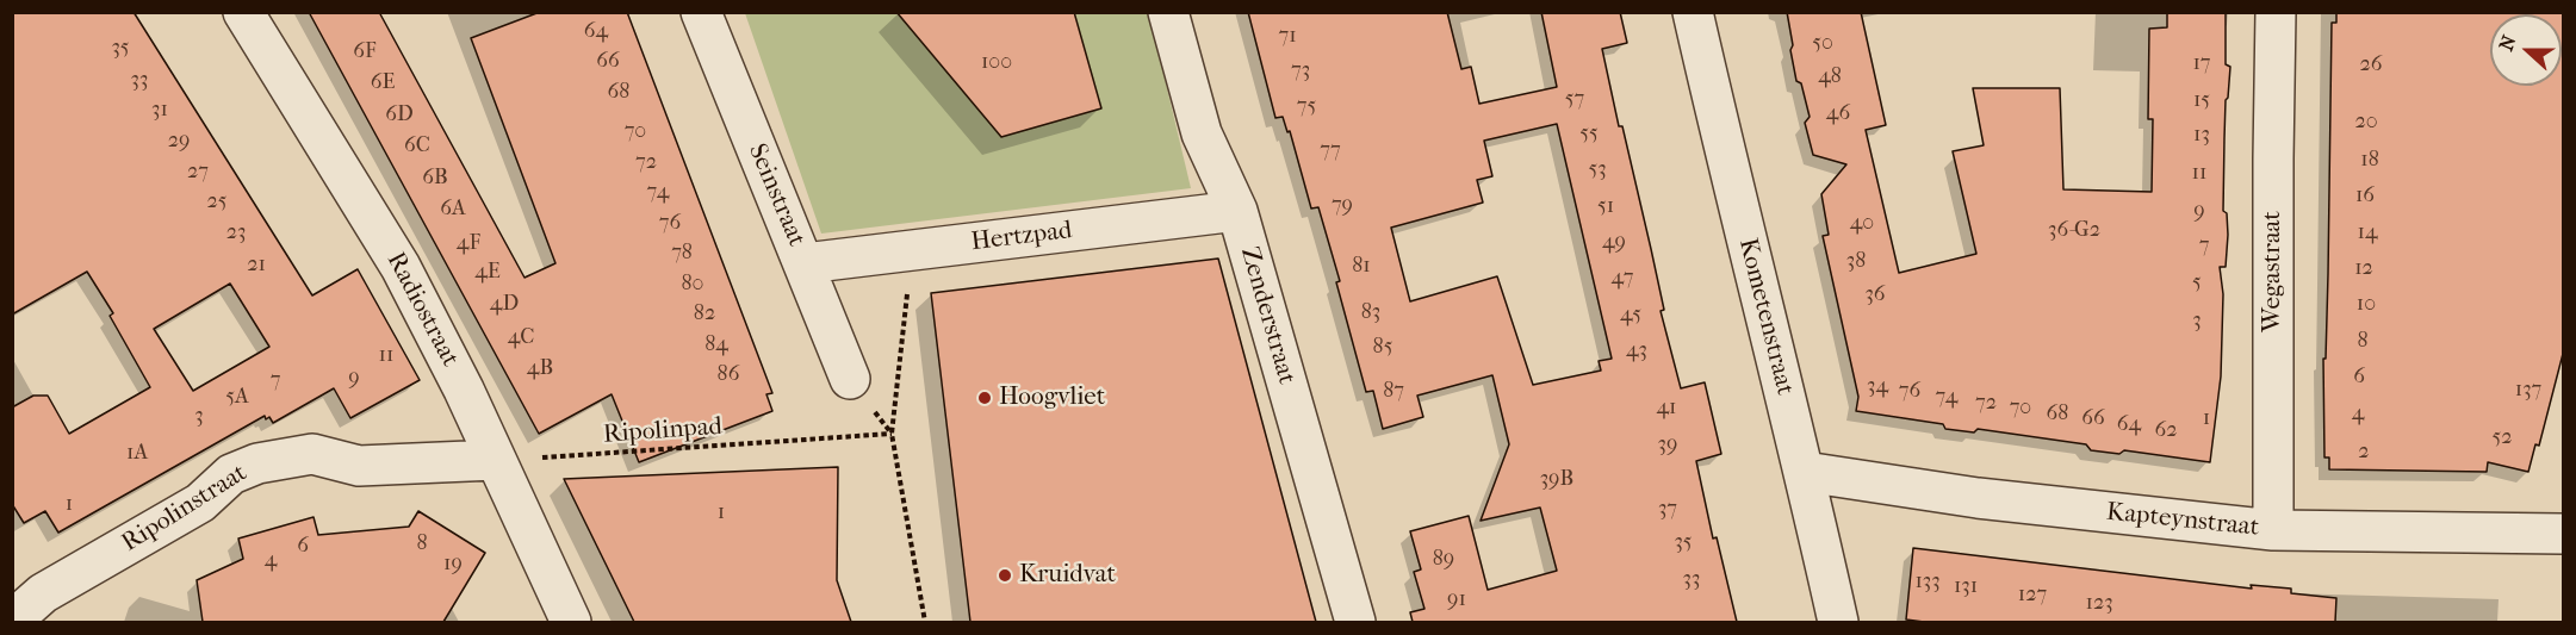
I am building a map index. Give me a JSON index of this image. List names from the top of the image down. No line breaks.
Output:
{"streets":{"street":["Seinstraat","Hertzpad","Wegastraat","Radiostraat","Zenderstraat","Kometenstraat","Ripolinstraat","Kapteynstraat"],"path":["Ripolinpad"]},"crossings":[["Seinstraat","Hertzpad"],["Hertzpad","Zenderstraat"],["Wegastraat","Kapteynstraat"],["Radiostraat","Ripolinpad"],["Radiostraat","Ripolinstraat"],["Kometenstraat","Kapteynstraat"],["Ripolinpad","Ripolinstraat"]],"places":["Hoogvliet","Kruidvat"],"house_numbers":["64","71","50","35","6F","66","100","17","26","73","48","33","6E","68","57","15","75","31","46","6D","20","70","55","13","29","6C","77","18","72","53","27","11","6B","74","16","25","79","51","6A","9","76","40","36-G2","23","14","49","4F","7","78","38","21","81","12","4E","47","5","80","36","4D","10","83","82","45","3","4C","8","84","85","43","11","4B","86","6","9","7","34","137","87","76","5A","74","72","41","70","68","4","3","66","1","64","62","52","39","2","1A","39B","1","37","1","35","8","6","89","4","19","33","133","131","127","91","123"],"north":"left"}
